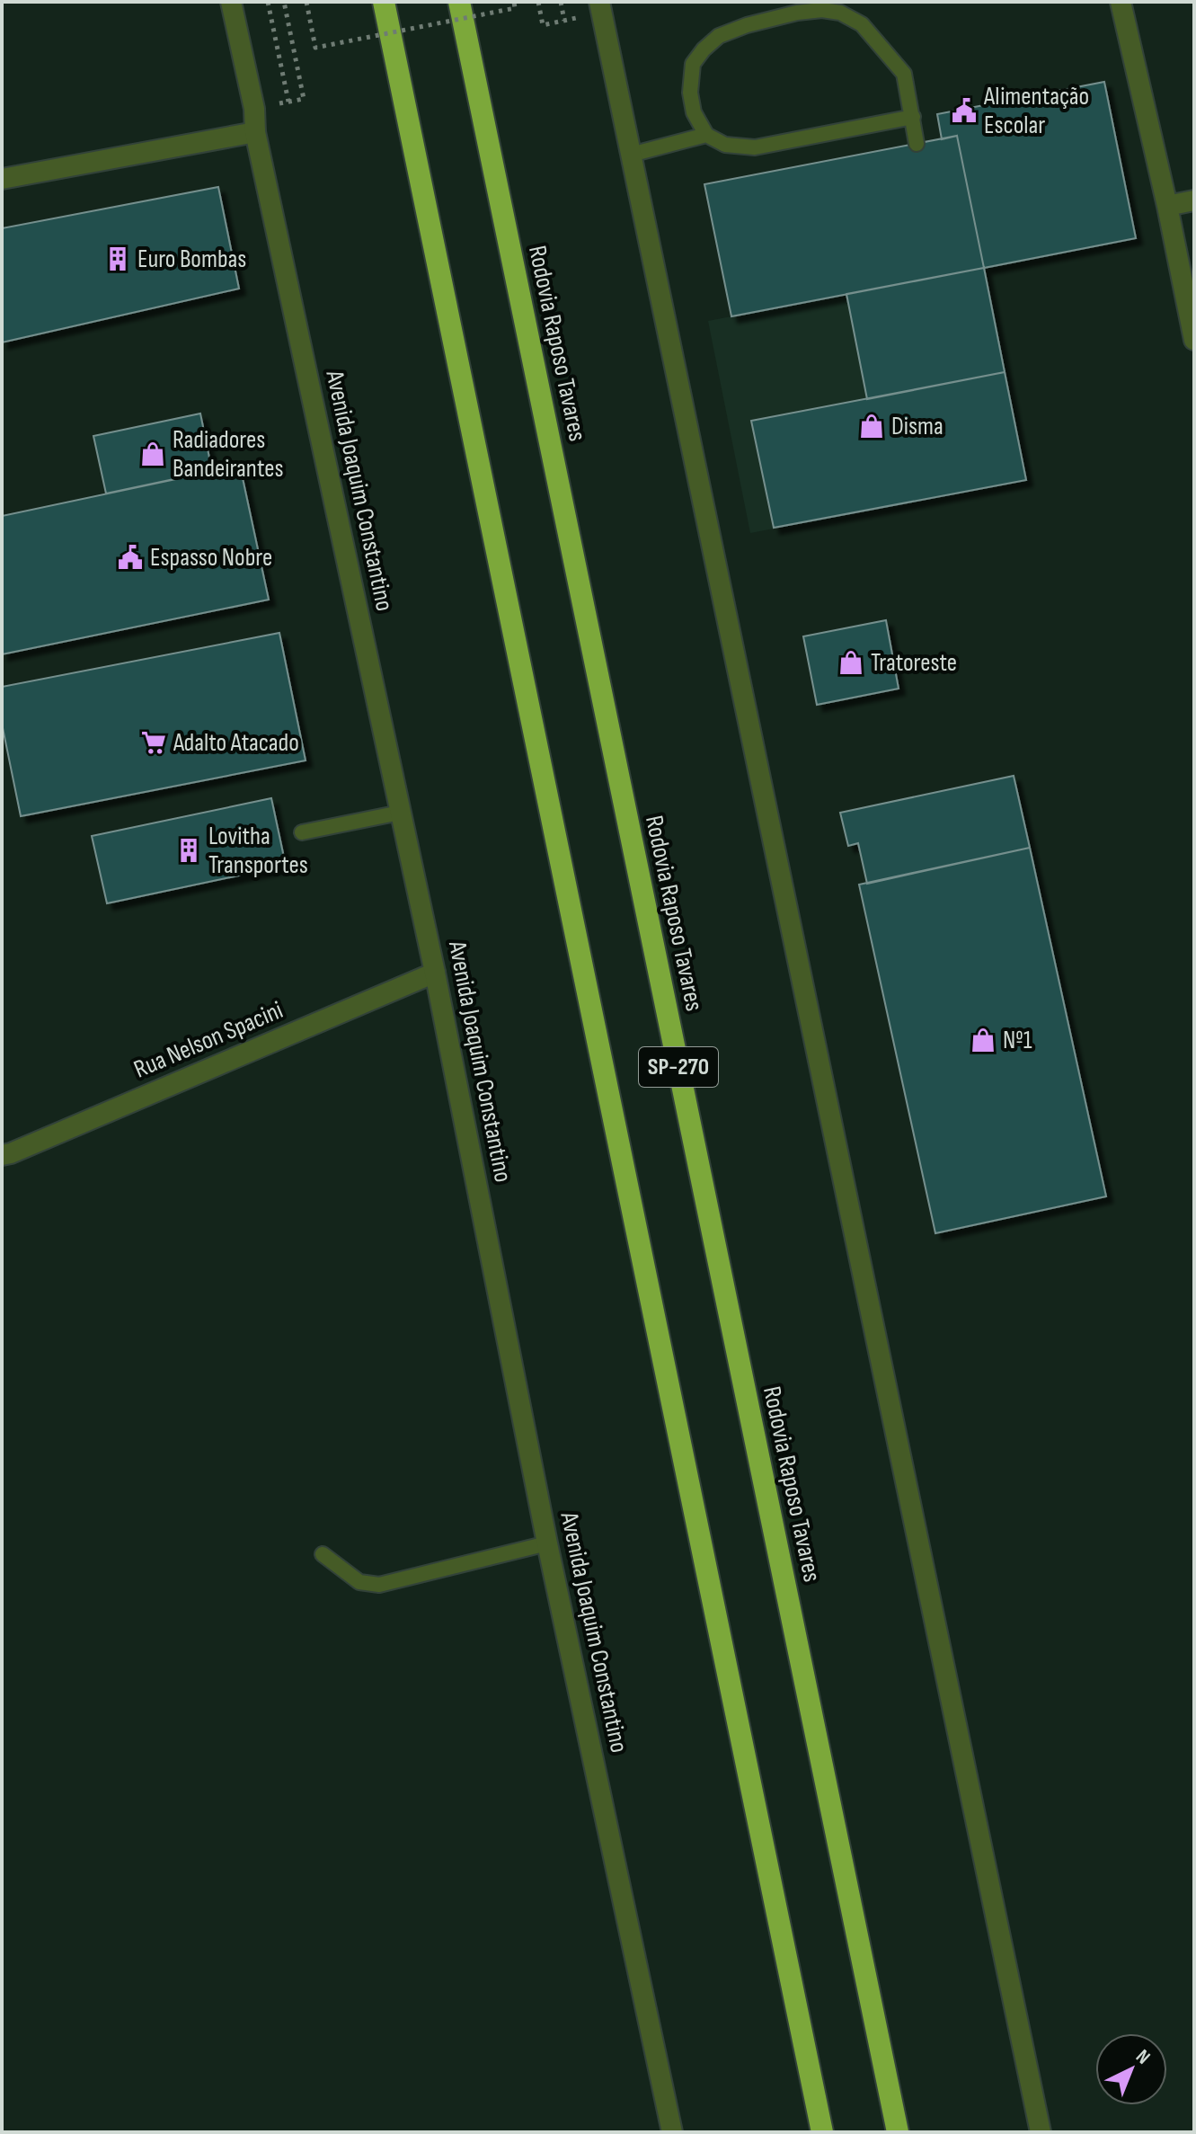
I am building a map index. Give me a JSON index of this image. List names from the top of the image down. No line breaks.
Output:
{"streets":{"highway":["Rodovia Raposo Tavares","SP-270"],"street":["Avenida Joaquim Constantino","Rua Nelson Spacini"]},"crossings":[["Avenida Joaquim Constantino","Rua Nelson Spacini"]],"places":{"public building":["Alimentação Escolar","Espasso Nobre"],"building":["Euro Bombas","Lovitha Transportes"],"shop":["Disma","Radiadores Bandeirantes","Tratoreste","Nº1"],"supermarket":["Adalto Atacado"]},"north":"top right"}
